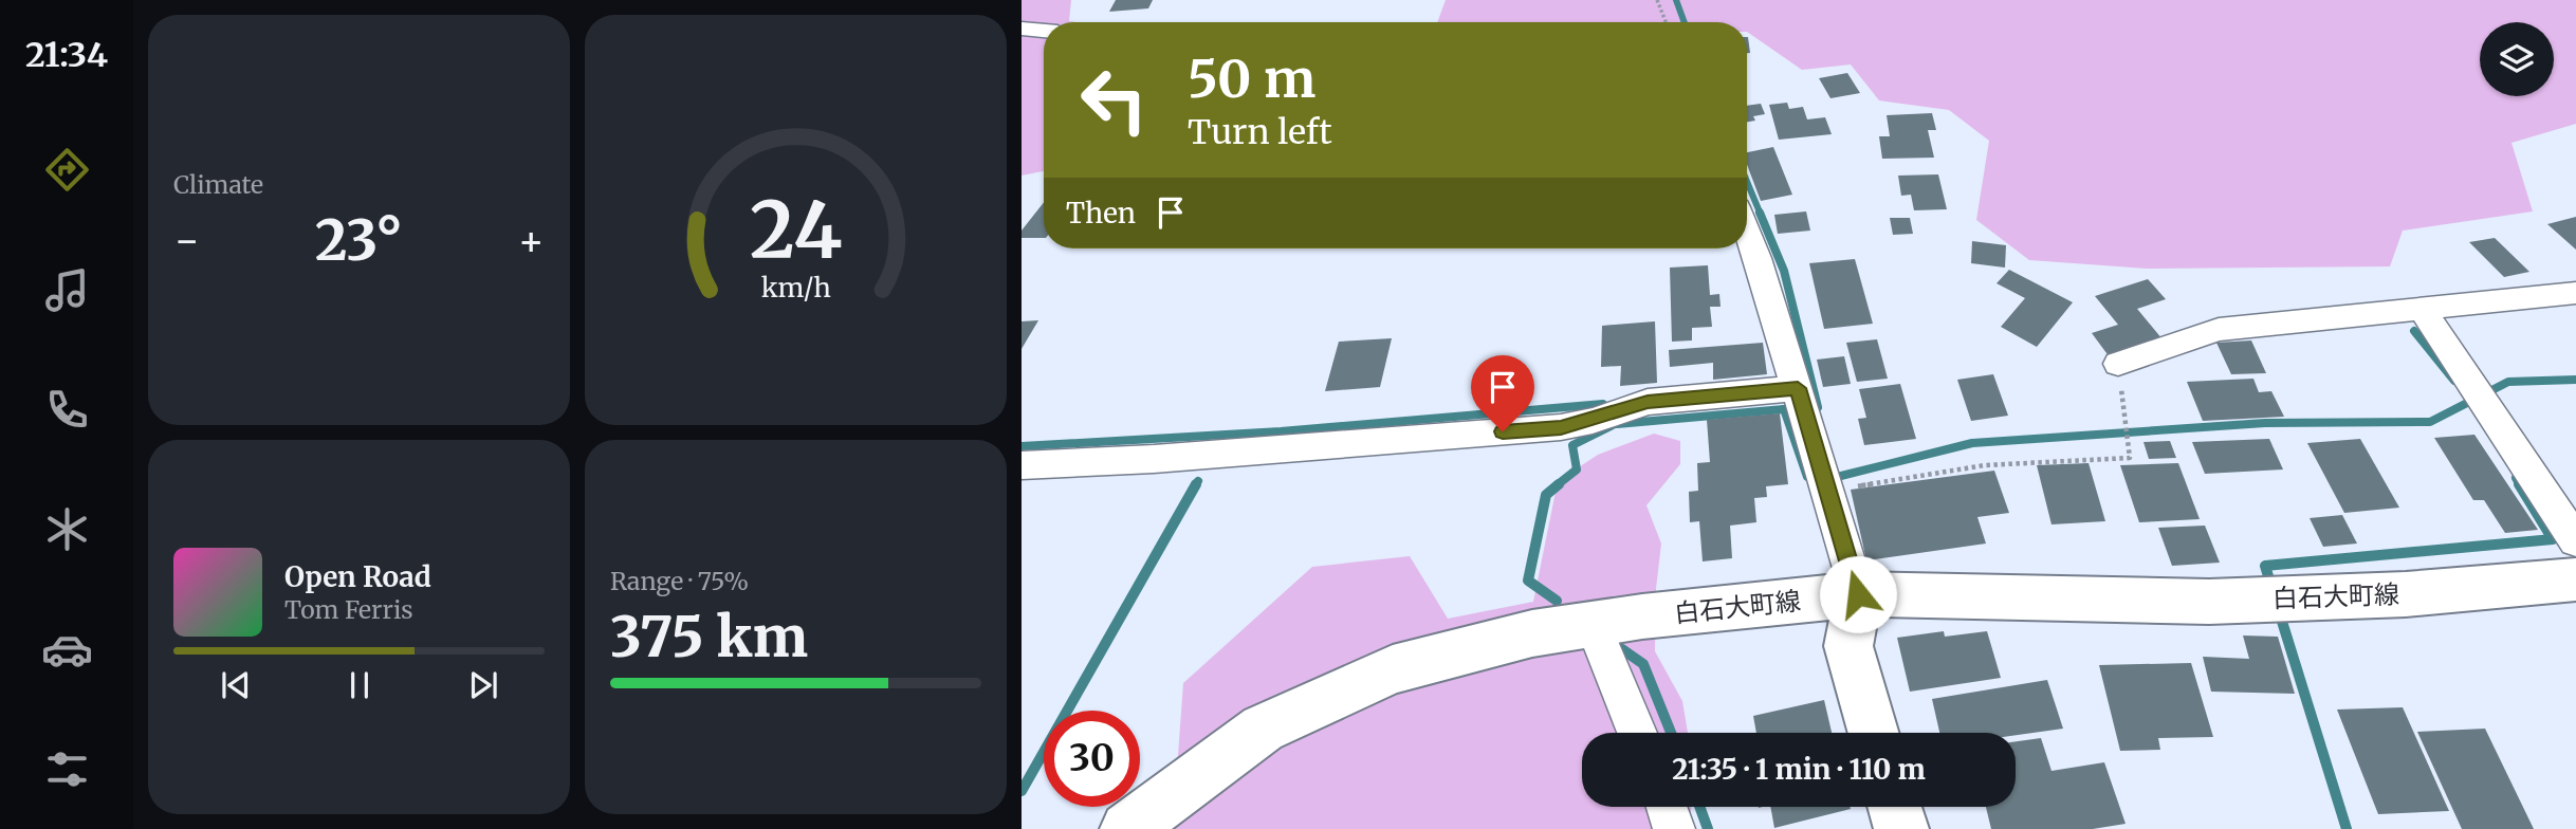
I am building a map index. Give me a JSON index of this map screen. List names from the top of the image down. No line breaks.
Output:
{"streets":{"main road":["白石大町線"]},"page":{"tabs":"21:34","tile":["Climate",["Range · 75%","375 km"]],"turn":["50 m","Turn left"],"then":"Then","heat":["−","23°","+"],"song":["Open Road","Tom Ferris"],"limit":"30","trip":"21:35 · 1 min · 110 m","gauge":["24","km/h"]}}
